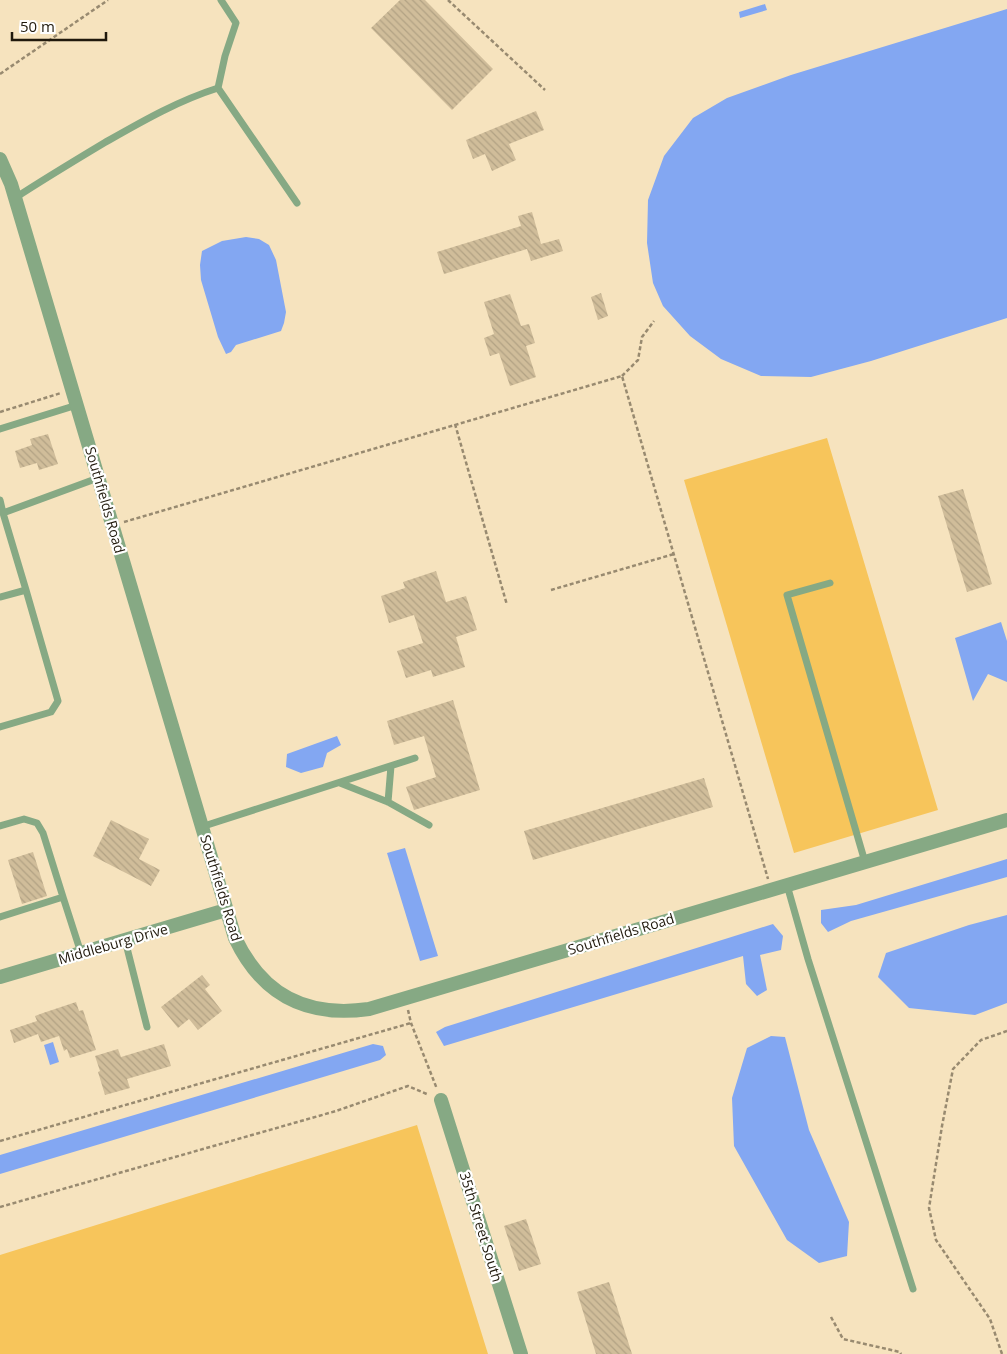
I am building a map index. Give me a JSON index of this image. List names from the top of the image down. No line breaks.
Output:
{"streets":{"street":["Southfields Road","Middleburg Drive","35th Street South"]},"crossings":[["Southfields Road","Middleburg Drive"]],"scale_bar":"50 m"}
